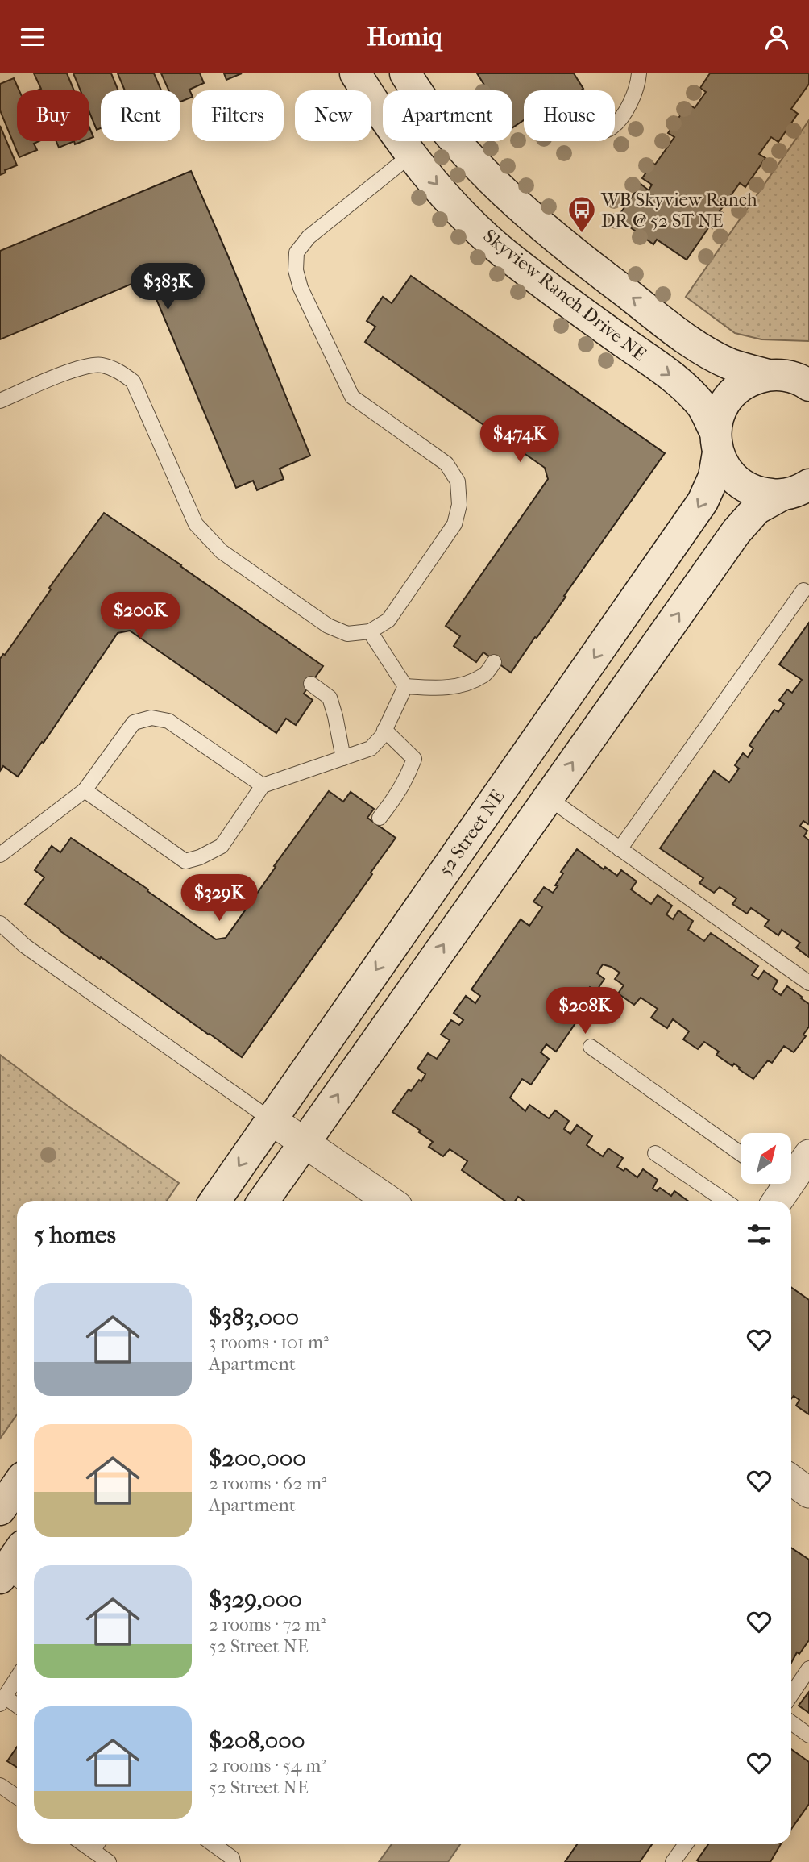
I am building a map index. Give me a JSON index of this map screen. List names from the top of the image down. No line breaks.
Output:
{"streets":{"street":["Skyview Ranch Drive NE","52 Street NE"]},"crossings":[["Skyview Ranch Drive NE","52 Street NE"]],"places":{"bus stop":["WB Skyview Ranch DR @ 52 ST NE"]},"north":"top right","page":{"header":"Homiq","chip":["Buy","Rent","Filters","New","Apartment","House"],"price":["$383K","$474K","$200K","$329K","$208K"],"heading":"5 homes","list":[{"name":"$383,000","note":"3 rooms · 101 m² · Apartment"},{"name":"$200,000","note":"2 rooms · 62 m² · Apartment"},{"name":"$329,000","note":"2 rooms · 72 m² · 52 Street NE"},{"name":"$208,000","note":"2 rooms · 54 m² · 52 Street NE"}]}}
